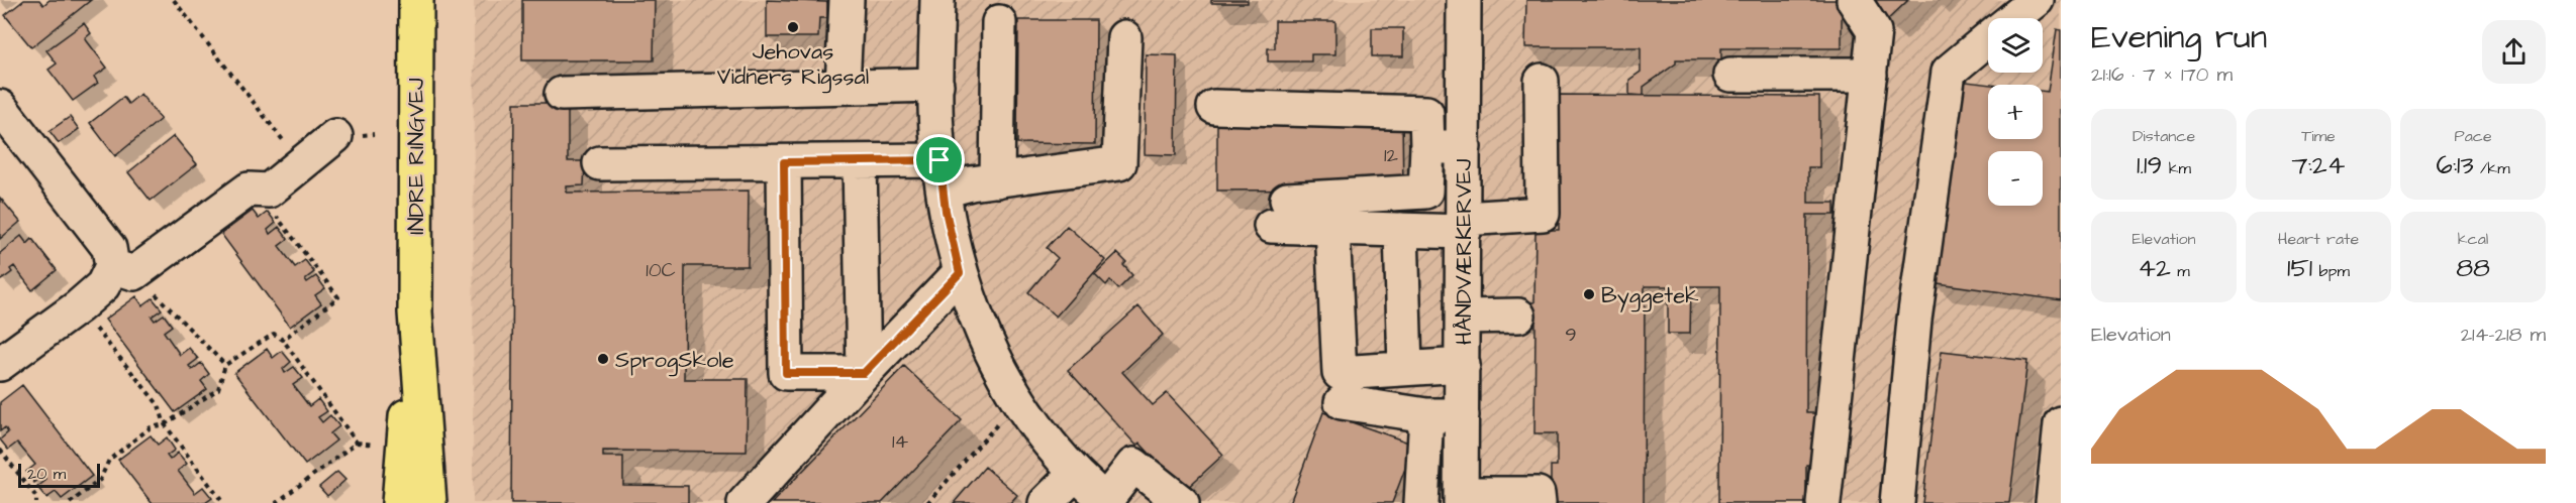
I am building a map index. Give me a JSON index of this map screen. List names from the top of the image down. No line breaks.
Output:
{"streets":{"main road":["INDRE RINGVEJ"],"street":["HÅNDVÆRKERVEJ"]},"places":["Jehovas Vidners Rigssal","Byggetek","SprogSkole"],"house_numbers":["12","10C","9","14"],"scale_bar":"20 m","page":{"heading":["Evening run","21:16 · 7 × 170 m"],"map_buttons":["+","−"],"stats":[["Distance","1.19 km"],["Time","7:24"],["Pace","6:13 /km"],["Elevation","42 m"],["Heart rate","151 bpm"],["kcal","88"]],"chart":["Elevation","214–218 m"],"scale":"20 m"}}
